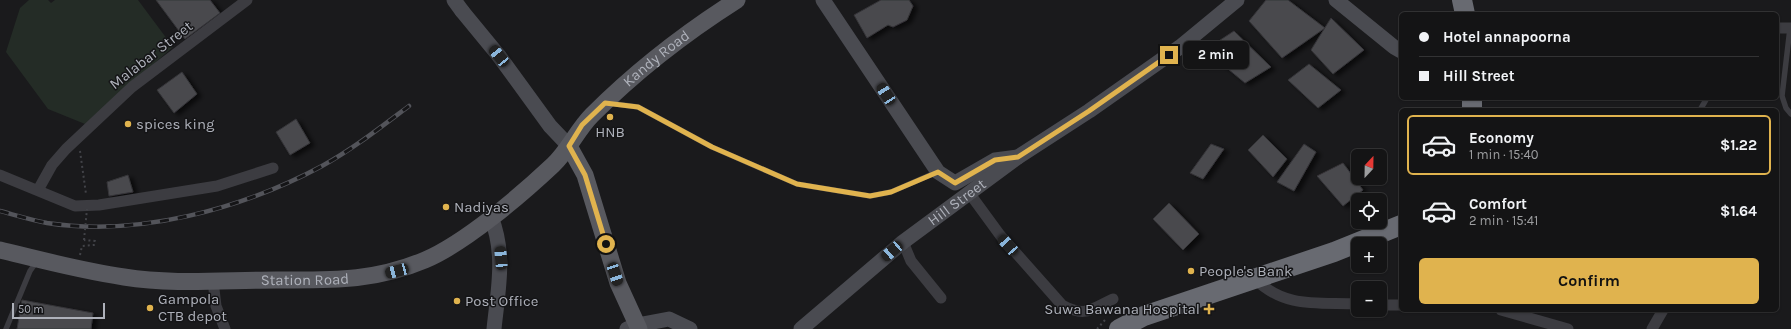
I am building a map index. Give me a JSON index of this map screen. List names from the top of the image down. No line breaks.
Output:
{"streets":{"main road":["Kandy Road","Station Road"],"street":["Malabar Street","Hill Street"]},"crossings":[["Kandy Road","Station Road"]],"places":{"other":["HNB","spices king","Nadiyas","People's Bank","Post Office","Gampola CTB depot"],"health":["Suwa Bawana Hospital"]},"scale_bar":"50 m","north":"top","page":{"banner":["Hotel annapoorna","Hill Street"],"bubble":"2 min","list":[{"name":"Economy","note":"1 min · 15:40","value":"$1.22"},{"name":"Comfort","note":"2 min · 15:41","value":"$1.64"}],"map_buttons":["+","−"],"buttons":"Confirm","scale":"50 m"}}
